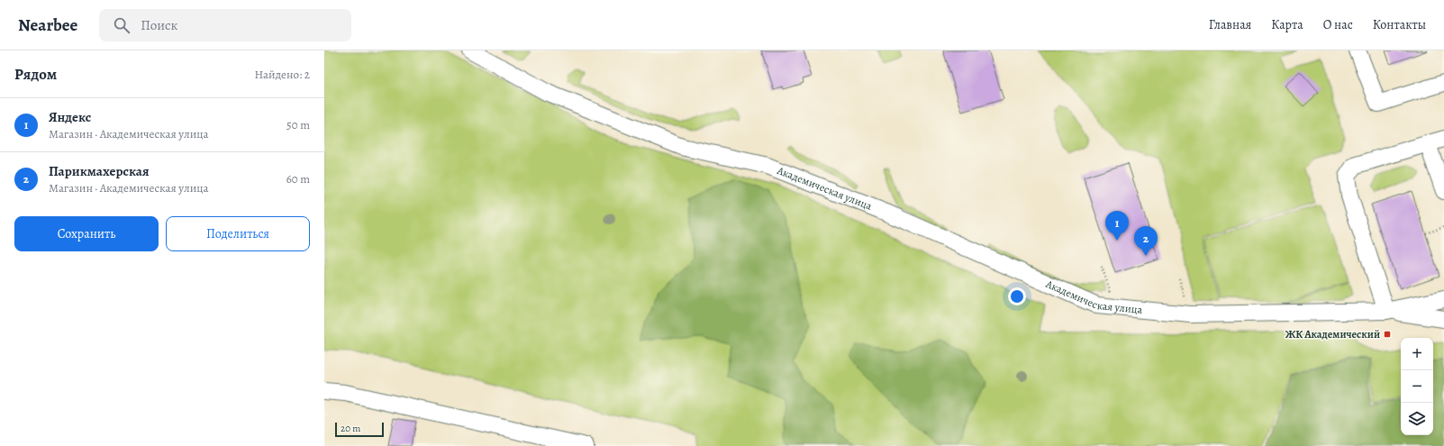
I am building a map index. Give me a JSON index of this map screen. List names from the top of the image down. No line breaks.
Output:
{"streets":{"street":["Академическая улица"]},"places":{"transit":["ЖК Академический"]},"scale_bar":"20 m","page":{"header":"Nearbee","search":"Поиск","nav":["Главная","Карта","О нас","Контакты"],"heading":["Рядом","Найдено: 2"],"list":[{"mark":"1","name":"Яндекс","note":"Магазин · Академическая улица","value":"50 m"},{"mark":"2","name":"Парикмахерская","note":"Магазин · Академическая улица","value":"60 m"}],"buttons":["Сохранить","Поделиться"],"pins":["1","2"],"map_buttons":["+","−"],"scale":"20 m"}}
